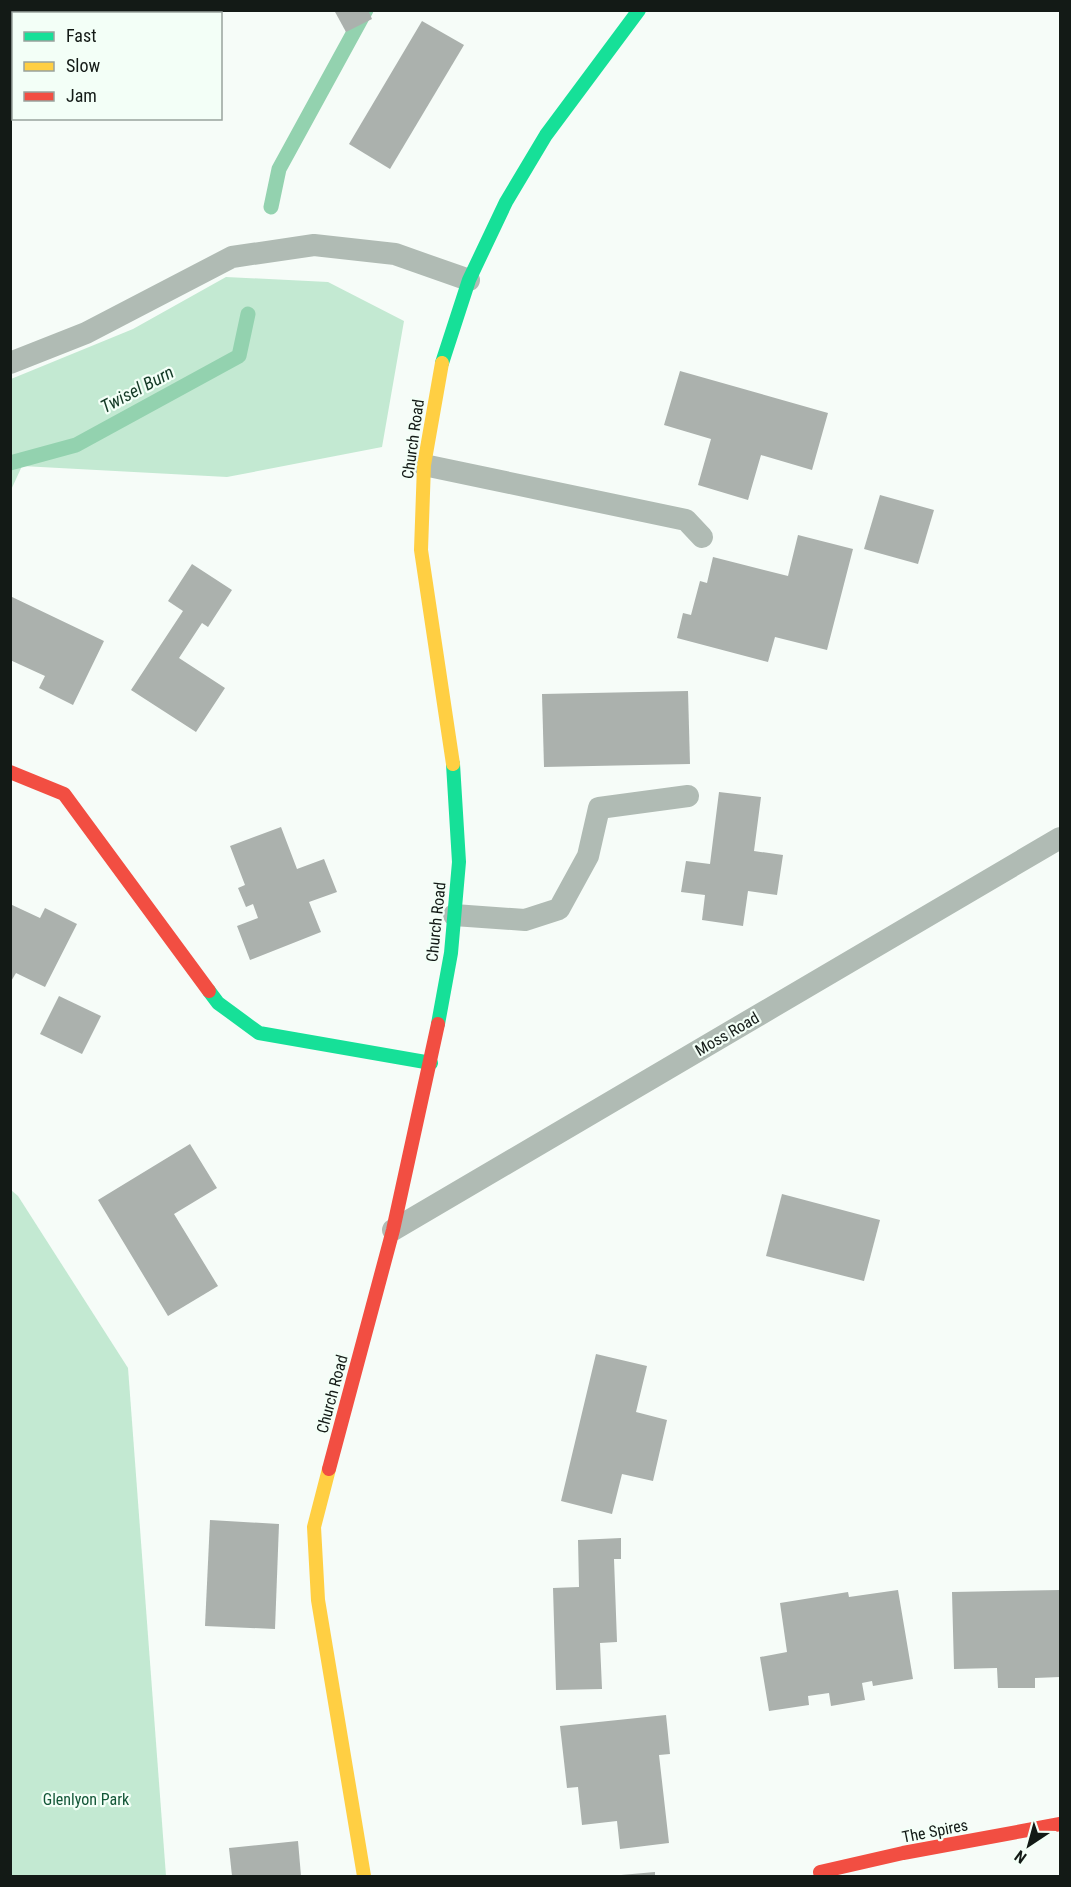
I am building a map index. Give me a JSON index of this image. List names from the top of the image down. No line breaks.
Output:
{"streets":{"street":["Church Road","The Spires"],"lane":["Moss Road"]},"crossings":[["Church Road","Moss Road"]],"water":["Twisel Burn"],"parks":["Glenlyon Park"],"legend":["Fast","Slow","Jam"],"north":"bottom left"}
